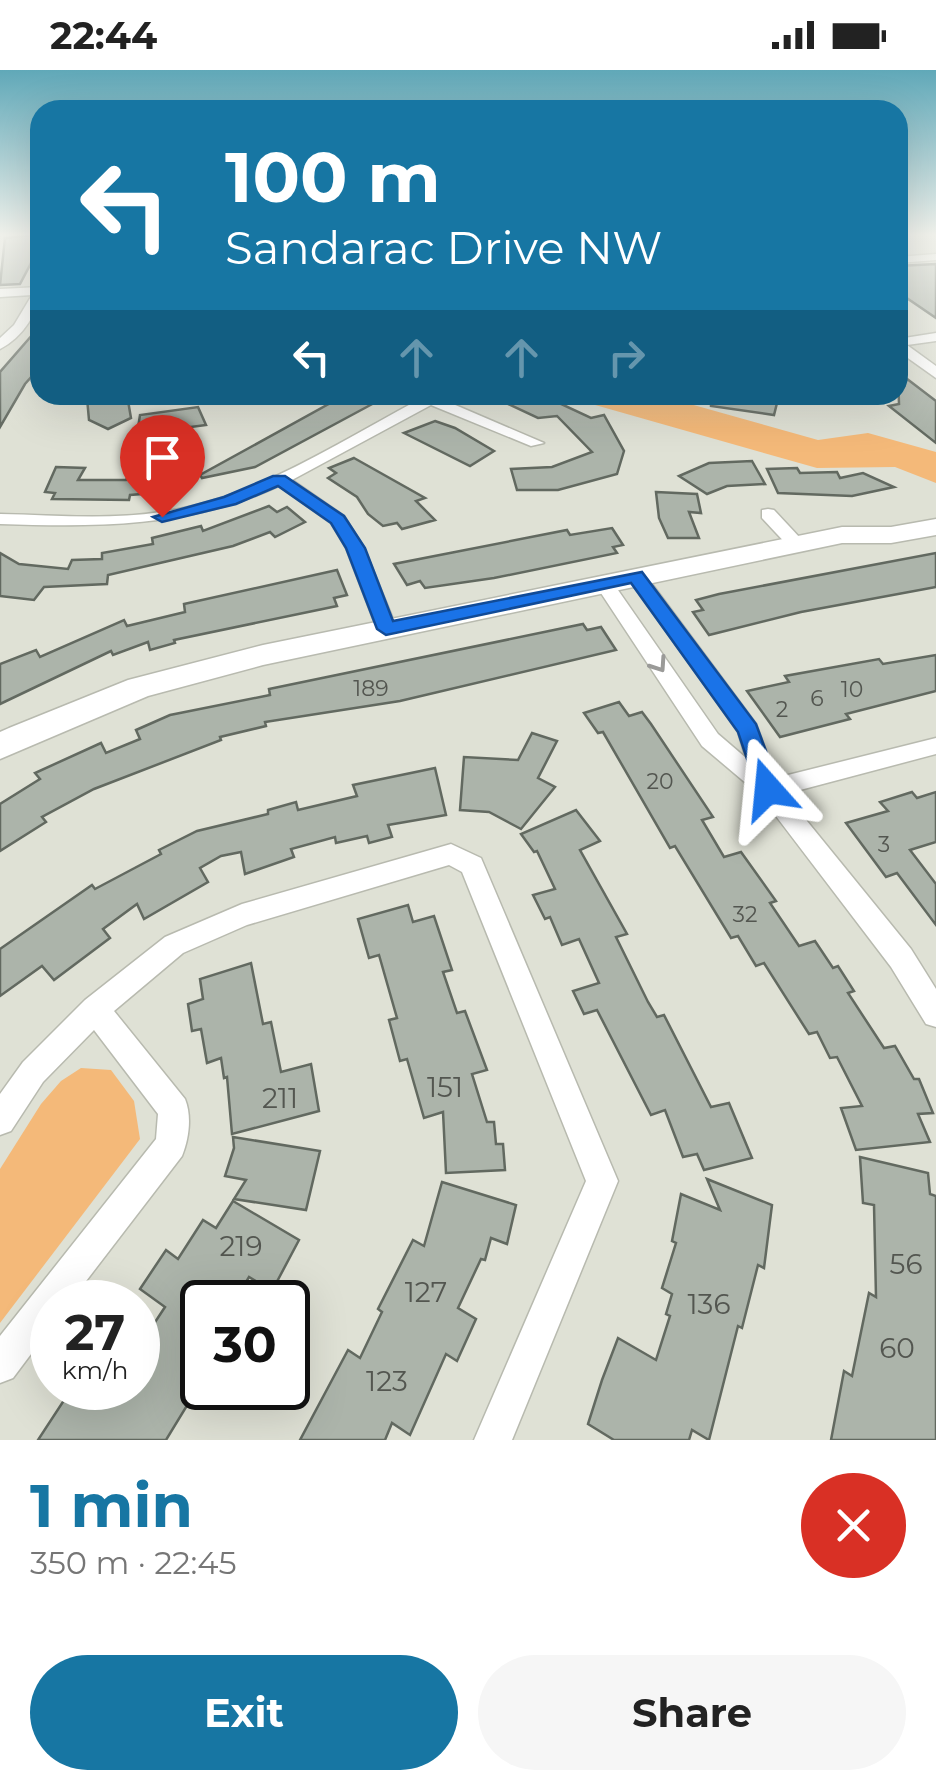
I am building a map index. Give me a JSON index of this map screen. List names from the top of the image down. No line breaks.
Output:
{"house_numbers":["189","10","6","2","20","3","32","151","211","219","56","127","136","60","123"],"page":{"status":"22:44","turn":["100 m","Sandarac Drive NW"],"speed":"27 km/h","limit":"30","heading":["1 min","350 m · 22:45"],"buttons":["Exit","Share"]}}
